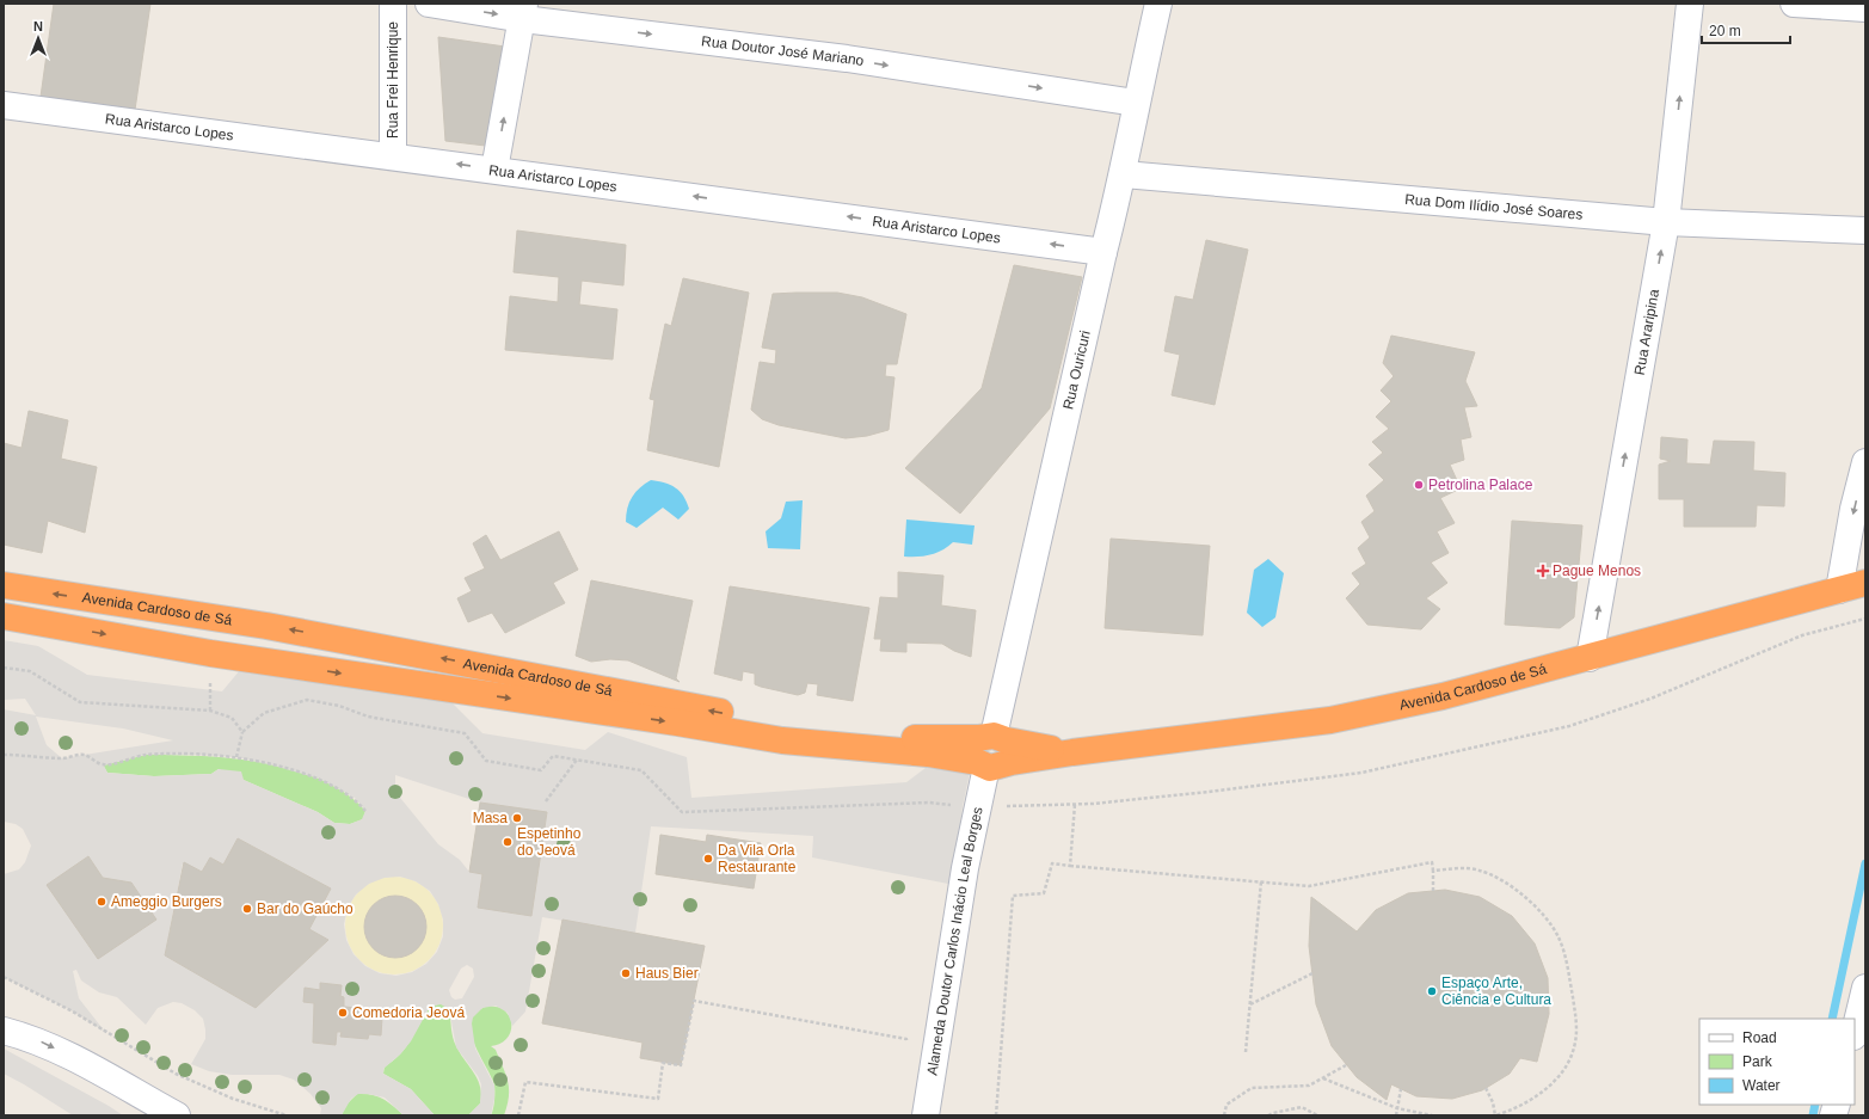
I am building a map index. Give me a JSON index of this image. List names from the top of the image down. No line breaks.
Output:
{"streets":{"highway":["Avenida Cardoso de Sá"],"street":["Rua Doutor José Mariano","Rua Frei Henrique","Rua Aristarco Lopes","Rua Dom Ilídio José Soares","Rua Araripina","Rua Ouricuri","Alameda Doutor Carlos Inácio Leal Borges"]},"crossings":[["Rua Doutor José Mariano","Rua Ouricuri"],["Rua Frei Henrique","Rua Aristarco Lopes"],["Rua Aristarco Lopes","Rua Ouricuri"],["Rua Dom Ilídio José Soares","Rua Araripina"],["Rua Dom Ilídio José Soares","Rua Ouricuri"],["Rua Araripina","Avenida Cardoso de Sá"],["Rua Ouricuri","Avenida Cardoso de Sá"],["Rua Ouricuri","Alameda Doutor Carlos Inácio Leal Borges"],["Avenida Cardoso de Sá","Alameda Doutor Carlos Inácio Leal Borges"]],"one_way":["Rua Doutor José Mariano","Rua Aristarco Lopes","Rua Araripina"],"places":{"other":["Petrolina Palace","Masa","Espetinho do Jeová","Da Vila Orla Restaurante","Ameggio Burgers","Bar do Gaúcho","Haus Bier","Espaço Arte, Ciência e Cultura","Comedoria Jeová"],"health":["Pague Menos"]},"legend":["Road","Park","Water"],"scale_bar":"20 m","north":"top"}
